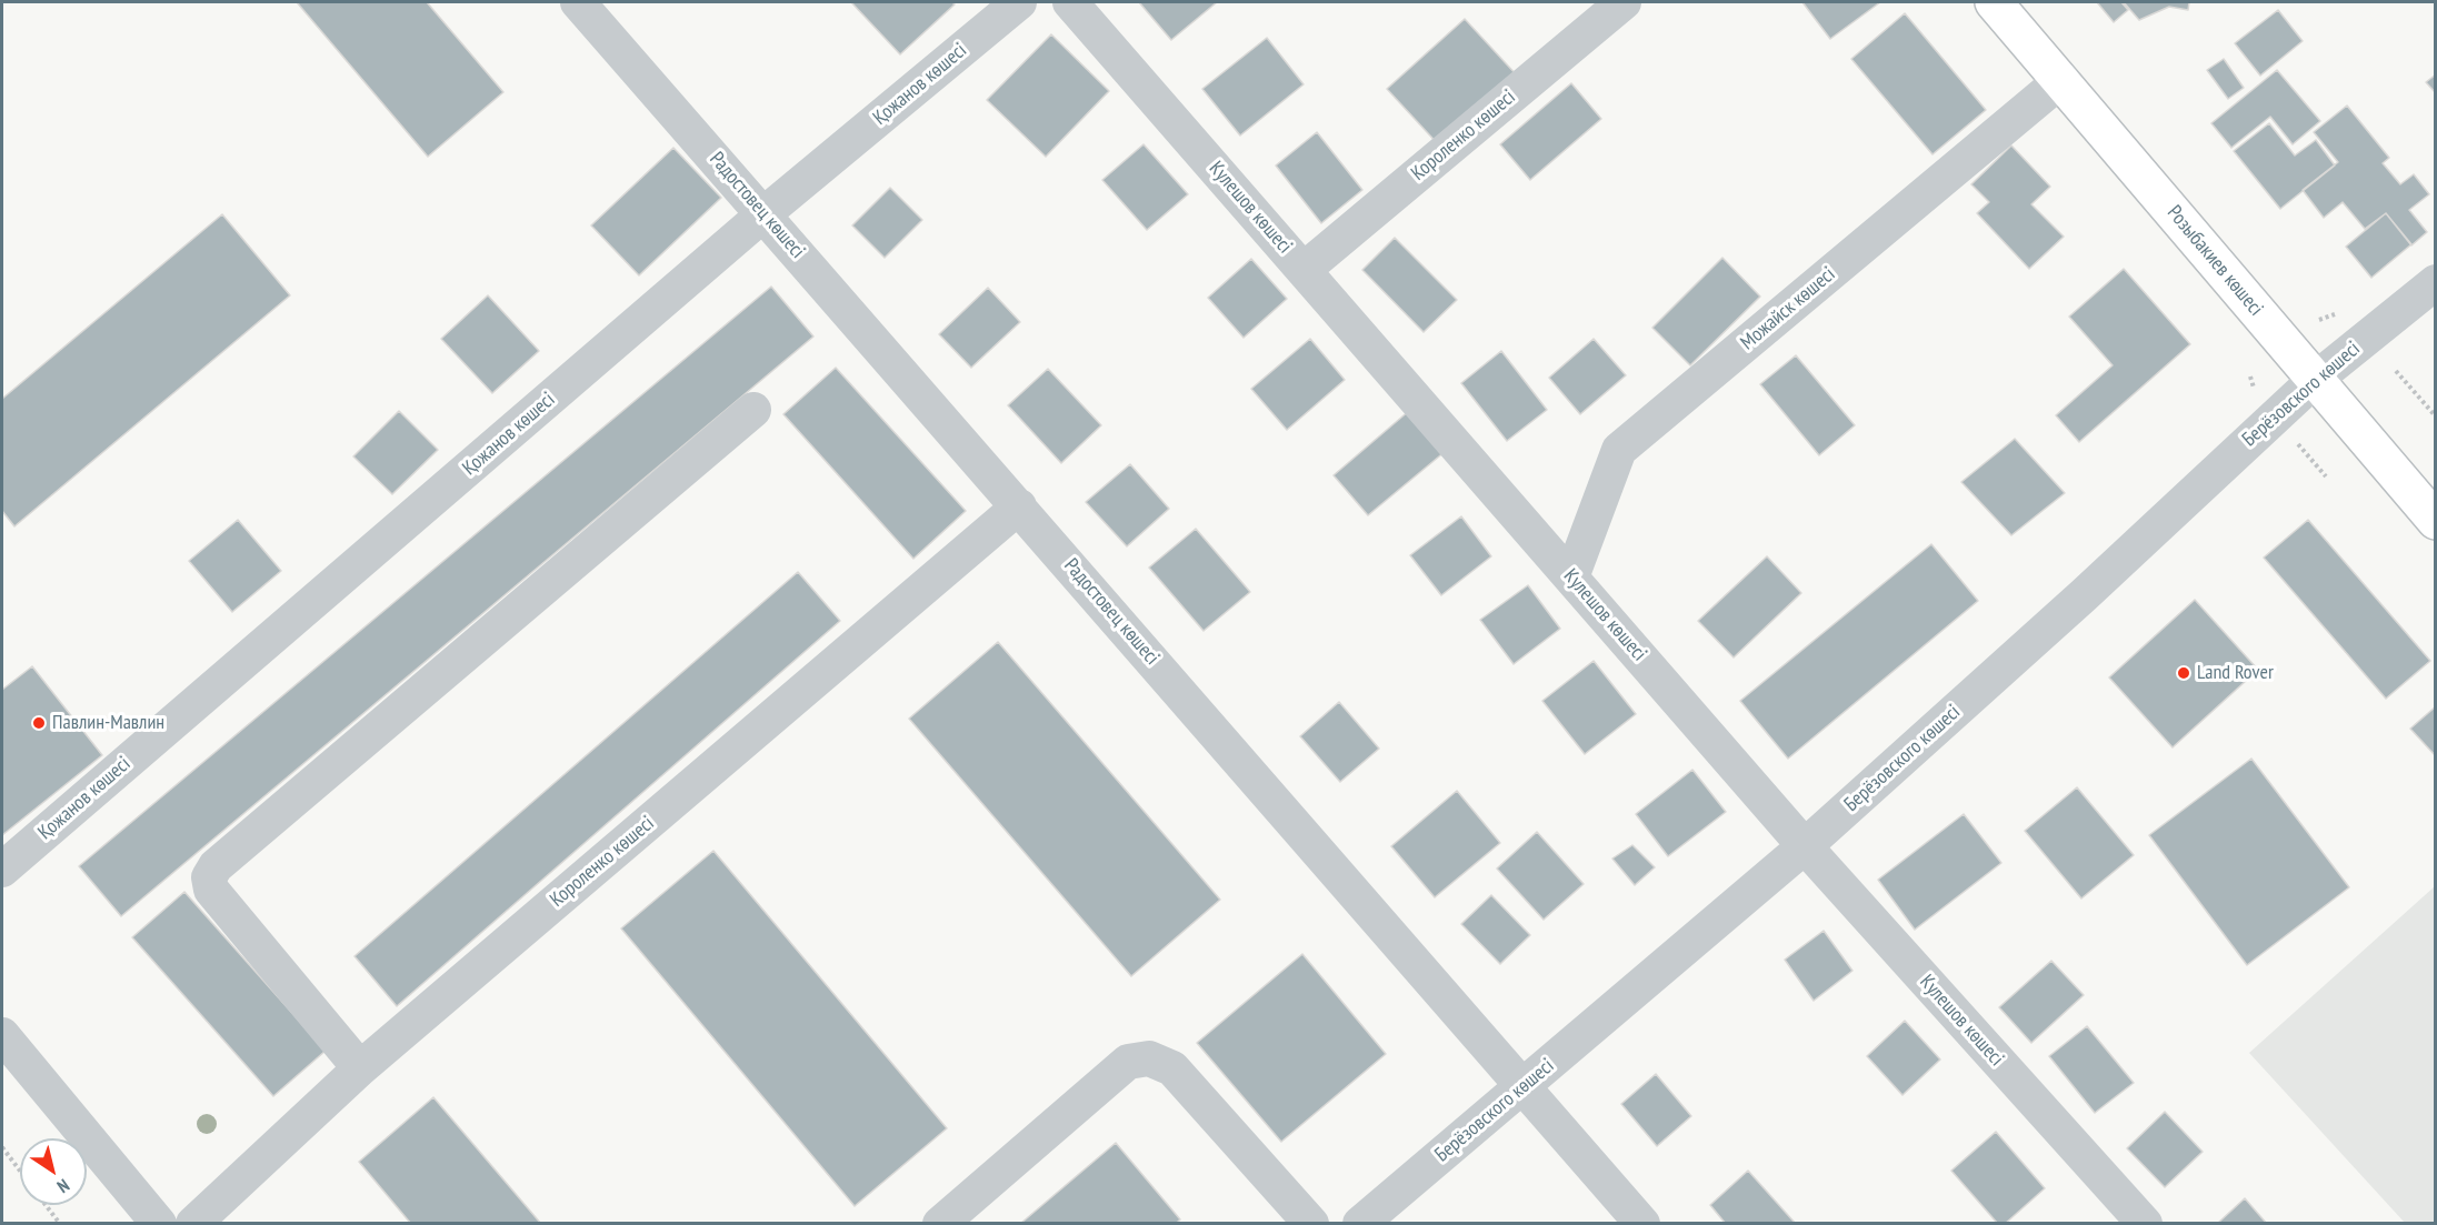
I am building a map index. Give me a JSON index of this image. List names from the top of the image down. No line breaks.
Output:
{"streets":{"main road":["Розыбакиев көшесі"],"street":["Қожанов көшесі","Короленко көшесі","Радостовец көшесі","Кулешов көшесі","Можайск көшесі","Берёзовского көшесі"]},"crossings":[["Қожанов көшесі","Радостовец көшесі"],["Короленко көшесі","Радостовец көшесі"],["Короленко көшесі","Кулешов көшесі"],["Радостовец көшесі","Берёзовского көшесі"],["Кулешов көшесі","Можайск көшесі"],["Кулешов көшесі","Берёзовского көшесі"],["Розыбакиев көшесі","Можайск көшесі"],["Розыбакиев көшесі","Берёзовского көшесі"]],"places":["Land Rover","Павлин-Мавлин"],"north":"bottom right"}
